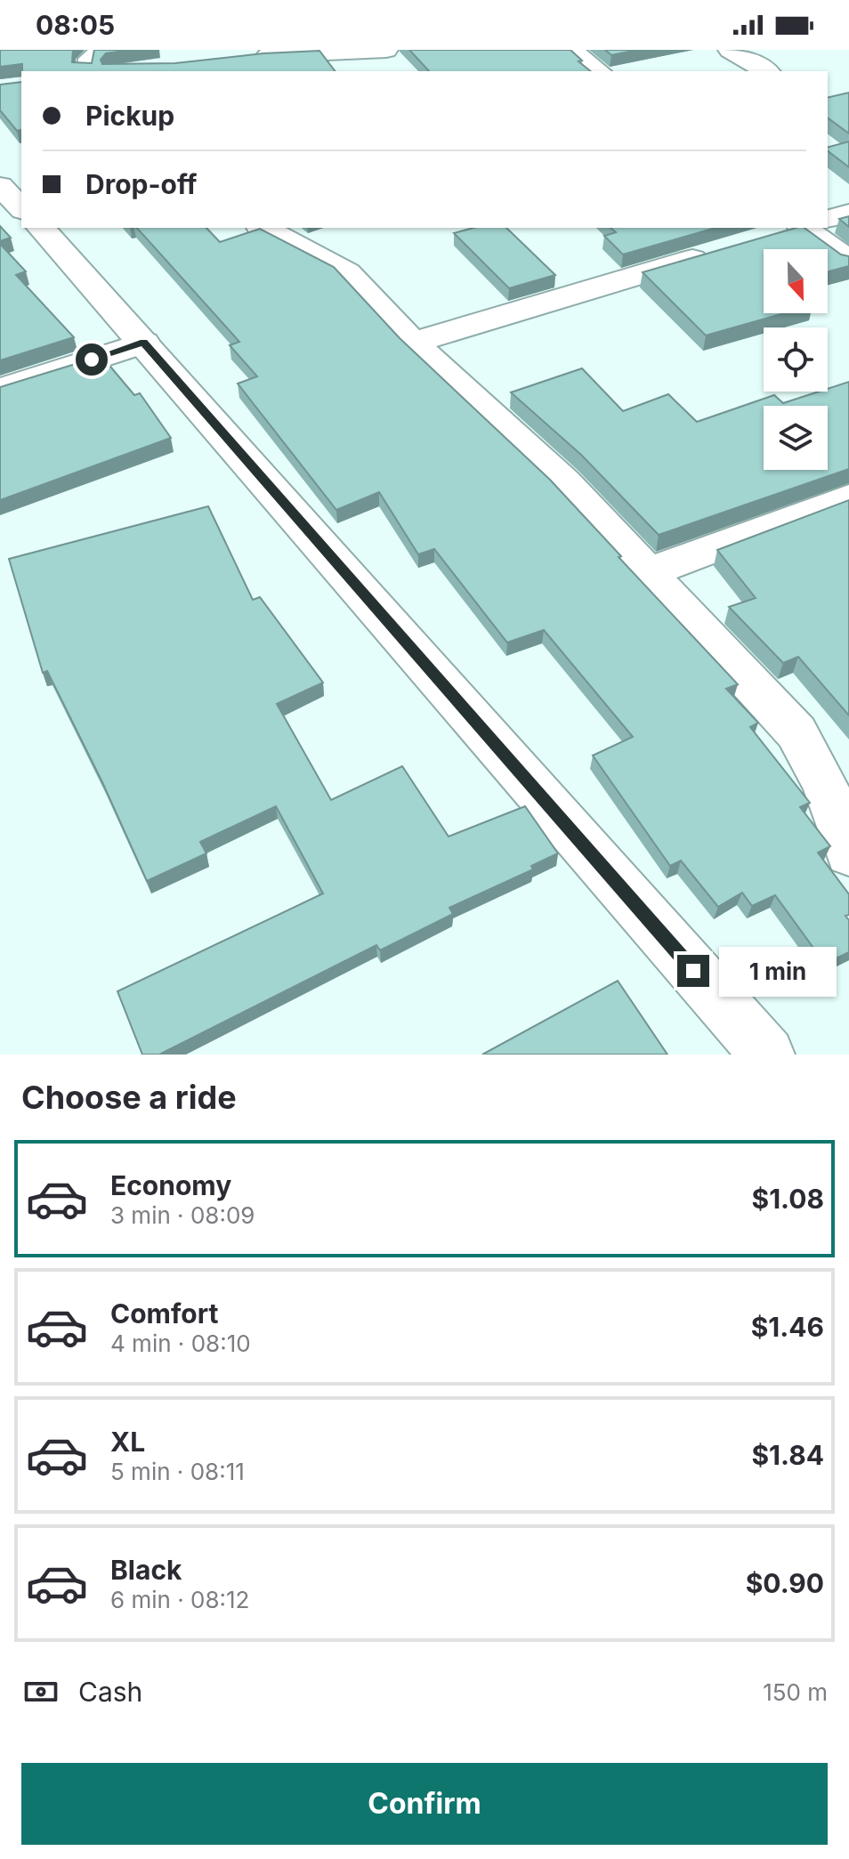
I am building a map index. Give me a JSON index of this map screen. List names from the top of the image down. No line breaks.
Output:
{"north":"bottom","page":{"status":"08:05","banner":["Pickup","Drop-off"],"bubble":"1 min","heading":"Choose a ride","list":[{"name":"Economy","note":"3 min · 08:09","value":"$1.08"},{"name":"Comfort","note":"4 min · 08:10","value":"$1.46"},{"name":"XL","note":"5 min · 08:11","value":"$1.84"},{"name":"Black","note":"6 min · 08:12","value":"$0.90"}],"pay":["Cash","150 m"],"buttons":"Confirm"}}
